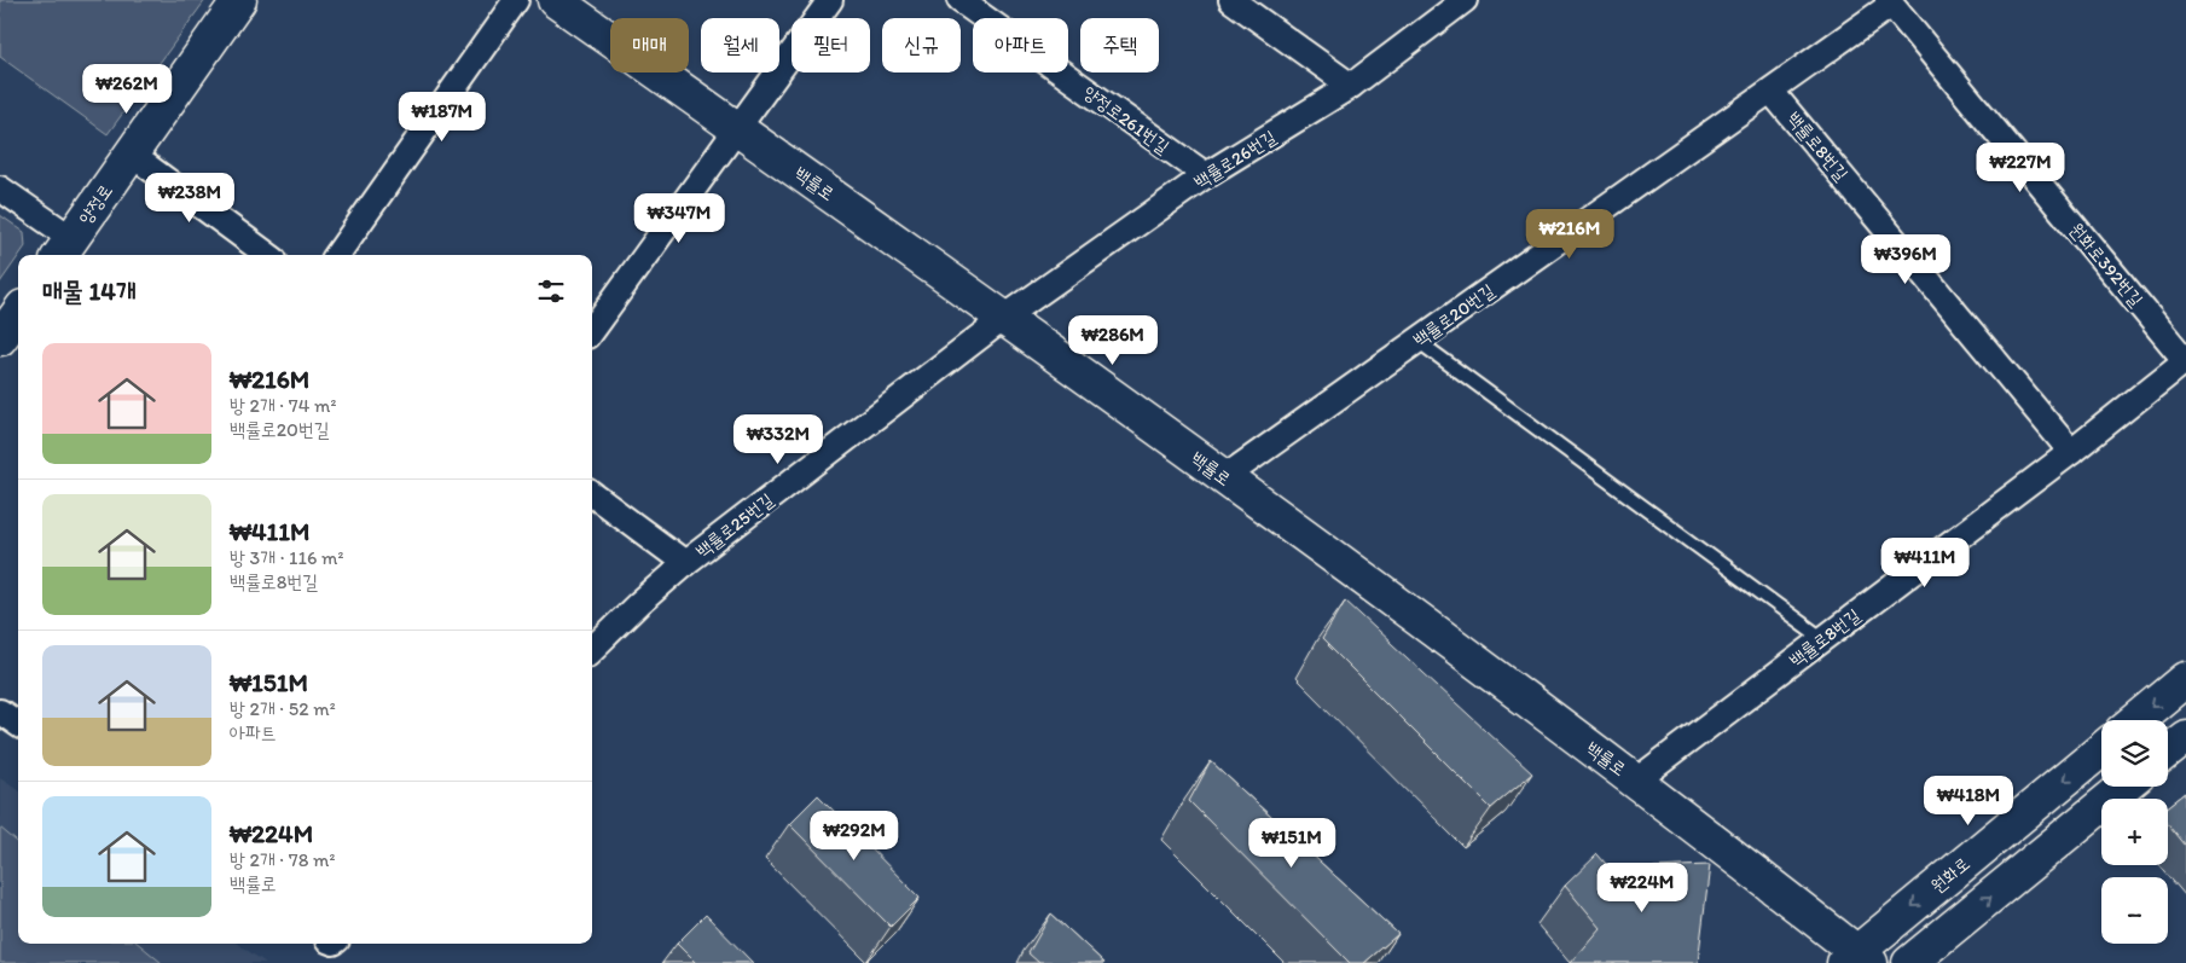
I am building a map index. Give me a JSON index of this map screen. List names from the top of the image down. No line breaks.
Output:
{"streets":{"street":["양정로261번길","백률로8번길","백률로26번길","백률로","양정로","원화로392번길","백률로20번길","백률로25번길","원화로"]},"crossings":[["양정로261번길","백률로26번길"],["백률로8번길","백률로"],["백률로8번길","원화로392번길"],["백률로8번길","백률로20번길"],["백률로26번길","백률로"],["백률로26번길","백률로25번길"],["백률로","백률로20번길"],["백률로","백률로25번길"],["백률로","원화로"],["원화로392번길","백률로20번길"]],"page":{"chip":["매매","월세","필터","신규","아파트","주택"],"price":["₩262M","₩187M","₩227M","₩238M","₩347M","₩216M","₩396M","₩286M","₩332M","₩411M","₩418M","₩292M","₩151M","₩224M"],"heading":"매물 14개","list":[{"name":"₩216M","note":"방 2개 · 74 m² · 백률로20번길"},{"name":"₩411M","note":"방 3개 · 116 m² · 백률로8번길"},{"name":"₩151M","note":"방 2개 · 52 m² · 아파트"},{"name":"₩224M","note":"방 2개 · 78 m² · 백률로"}],"map_buttons":["+","−"]}}
